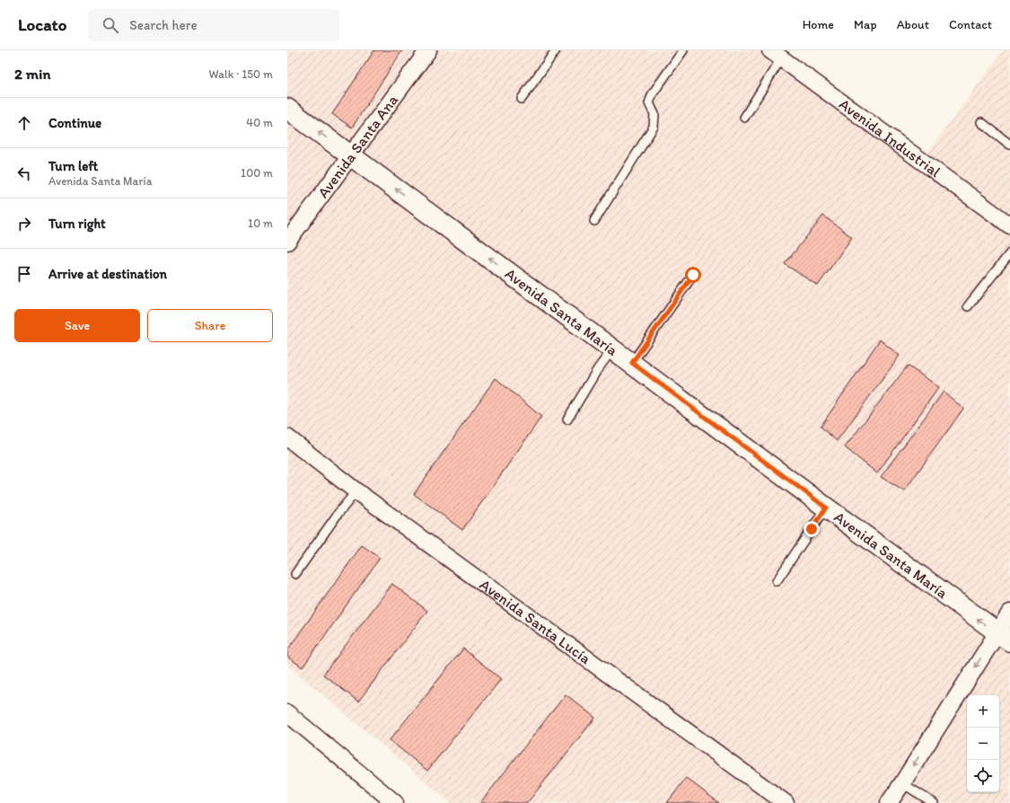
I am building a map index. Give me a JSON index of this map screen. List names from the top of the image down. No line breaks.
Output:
{"streets":{"street":["Avenida Industrial","Avenida Santa Ana","Avenida Santa María","Avenida Santa Lucía"]},"crossings":[["Avenida Santa Ana","Avenida Santa María"]],"one_way":["Avenida Santa María"],"page":{"header":"Locato","search":"Search here","nav":["Home","Map","About","Contact"],"heading":["2 min","Walk · 150 m"],"list":[["Continue","40 m"],["Turn left","Avenida Santa María","100 m"],["Turn right","10 m"],"Arrive at destination"],"buttons":["Save","Share"],"map_buttons":["+","−"]}}
